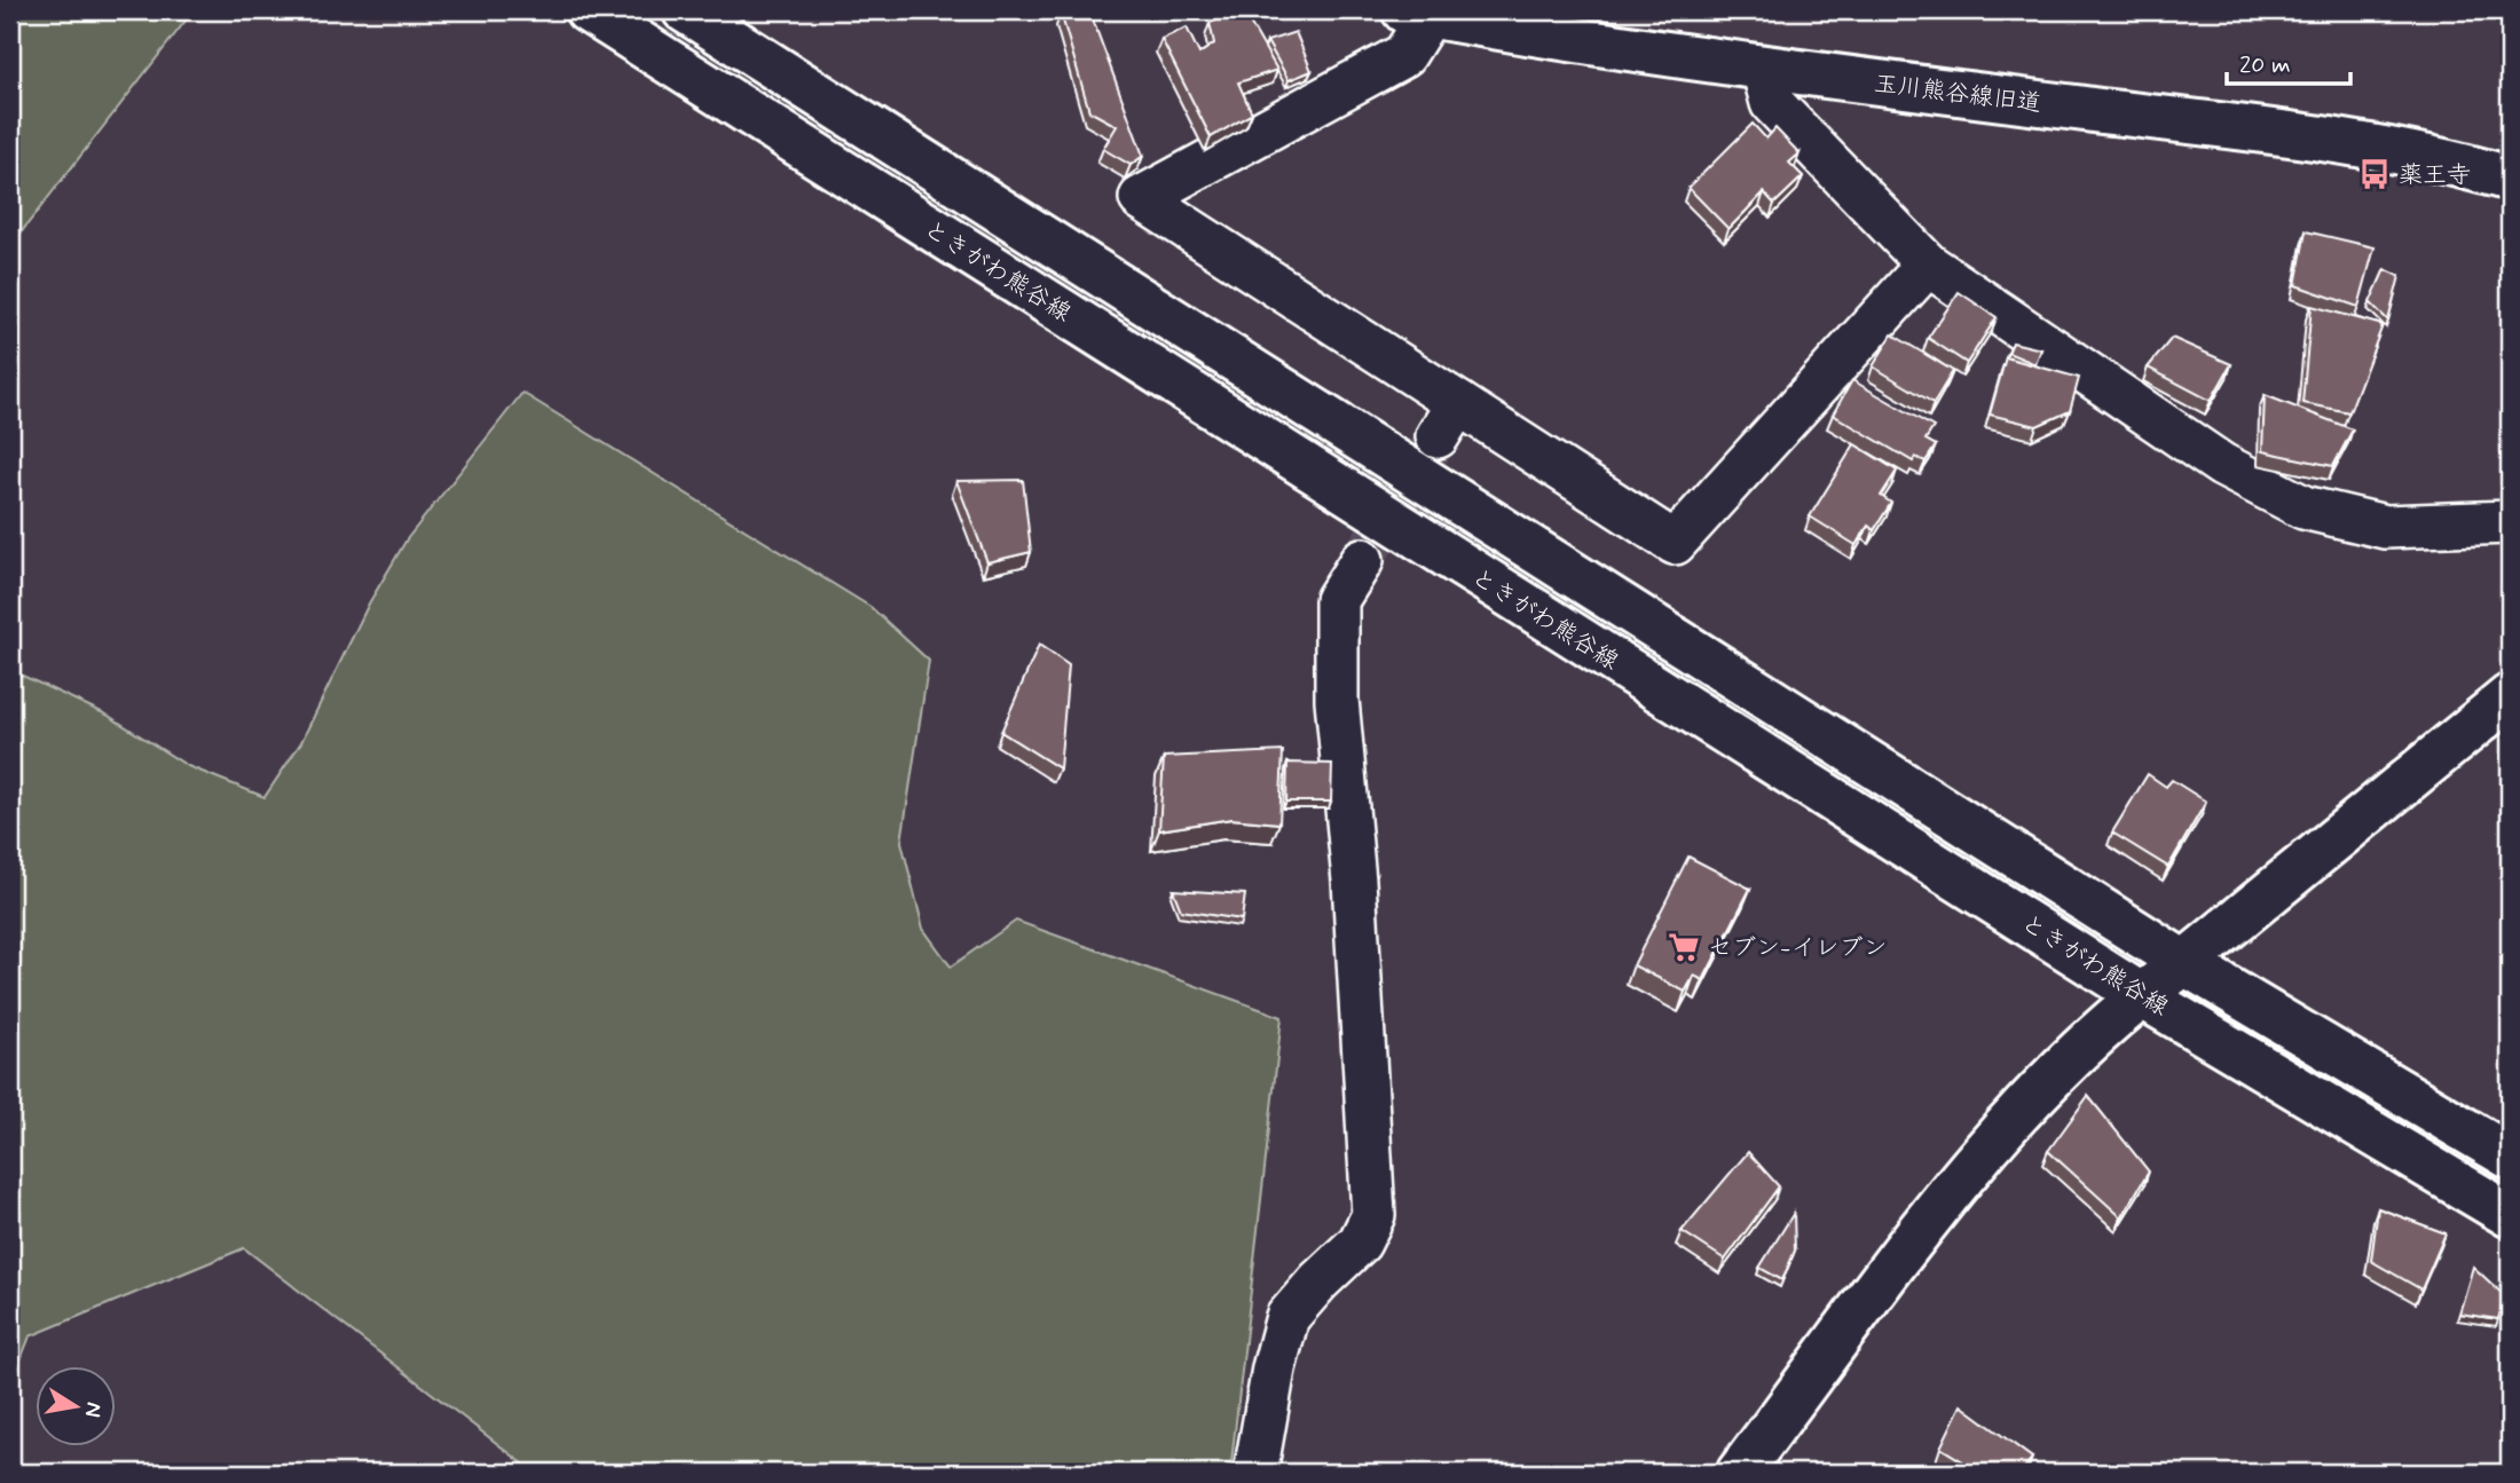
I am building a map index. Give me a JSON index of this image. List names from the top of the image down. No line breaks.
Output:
{"streets":{"main road":["玉川熊谷線旧道","ときがわ熊谷線"]},"places":{"bus stop":["薬王寺"],"supermarket":["セブン-イレブン"]},"scale_bar":"20 m","north":"right"}
